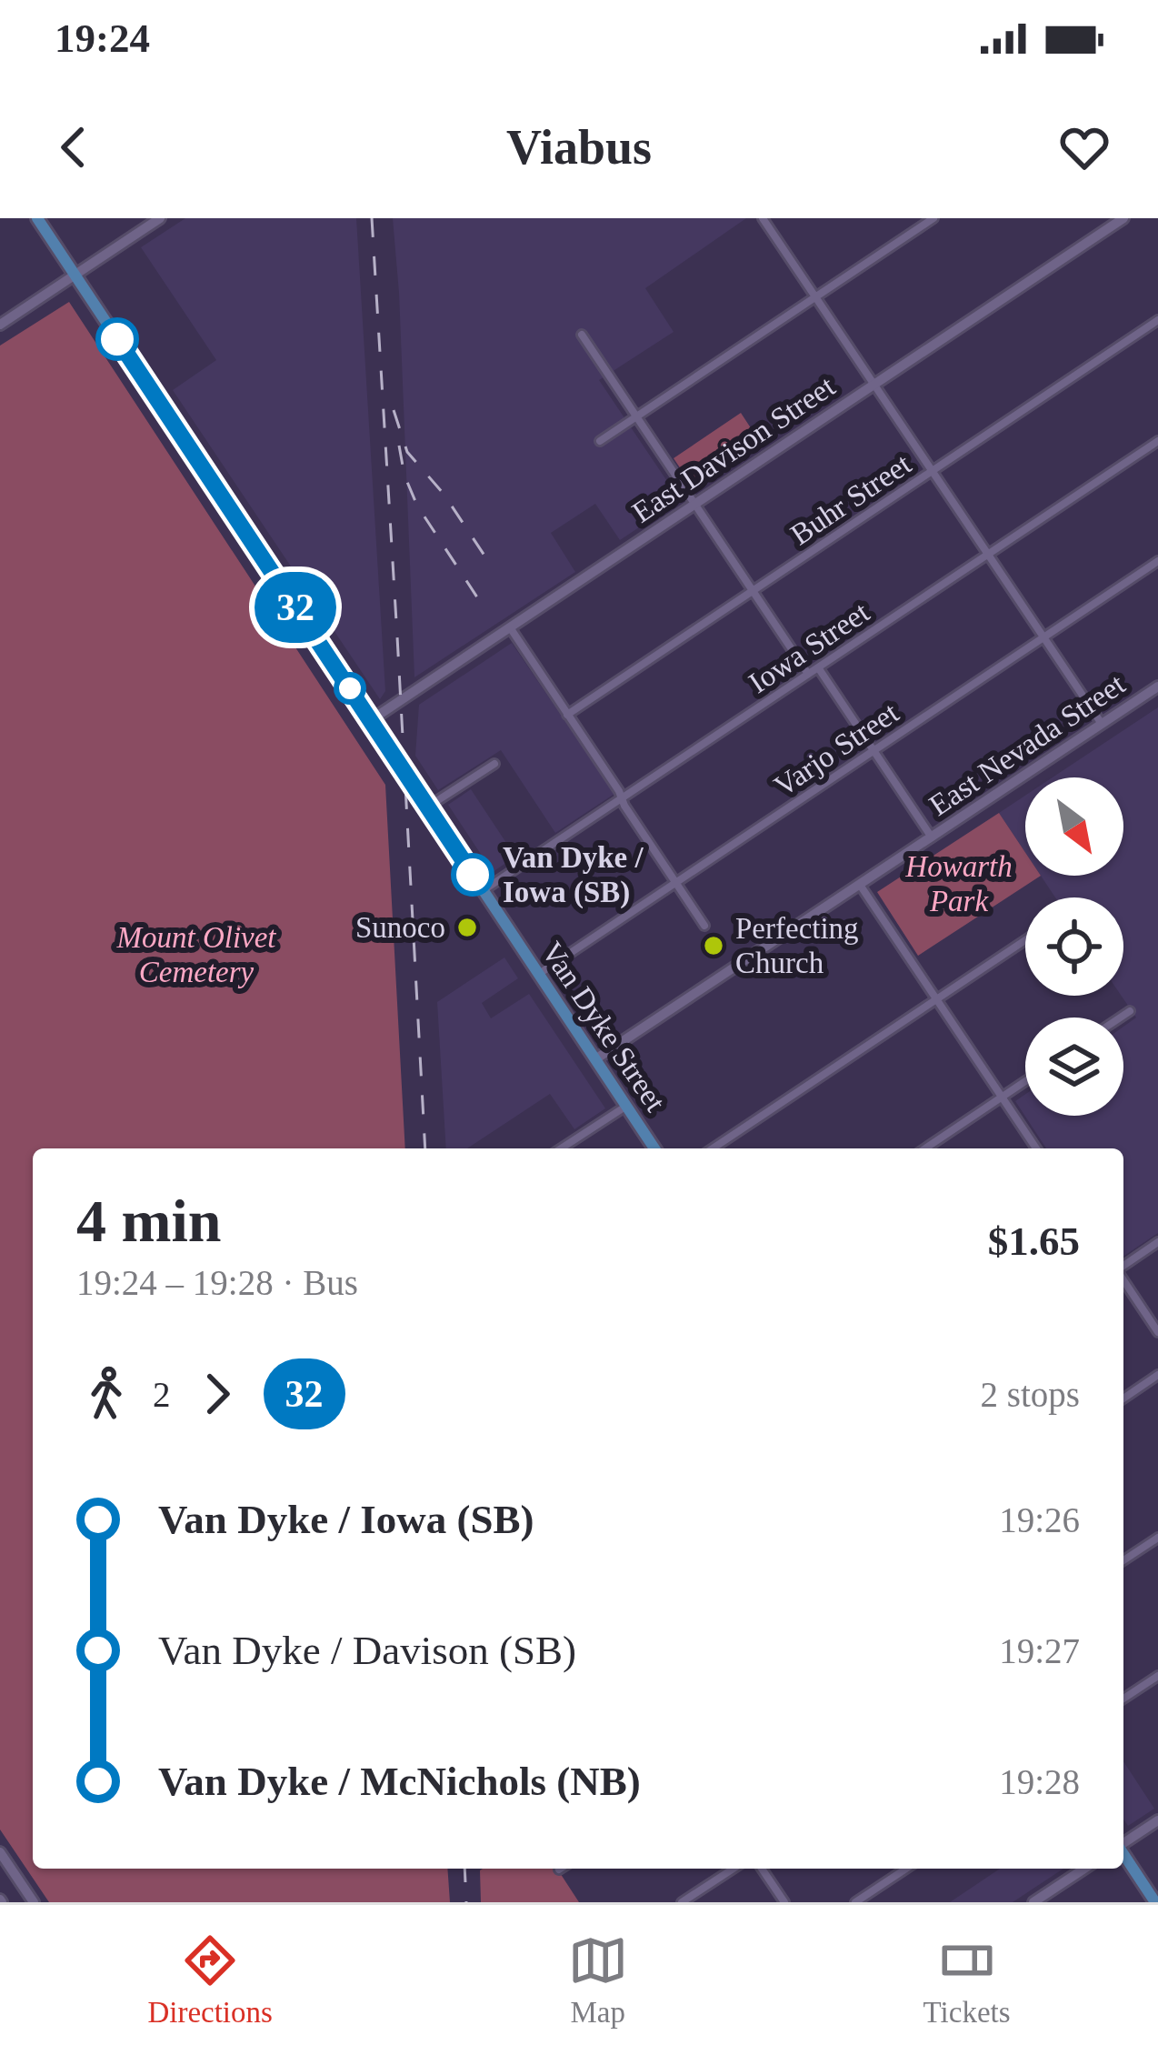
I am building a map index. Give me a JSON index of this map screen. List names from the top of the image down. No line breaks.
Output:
{"streets":{"main road":["East Davison Street","East Nevada Street","Van Dyke Street"],"street":["Buhr Street","Iowa Street","Varjo Street"]},"crossings":[["East Davison Street","Van Dyke Street"],["Iowa Street","Van Dyke Street"],["East Nevada Street","Van Dyke Street"],["Varjo Street","Van Dyke Street"]],"parks":["Howarth Park","Mount Olivet Cemetery"],"places":["Van Dyke / Iowa (SB)","Sunoco","Perfecting Church"],"lines":["bus line 32"],"north":"bottom right","page":{"status":"19:24","header":"Viabus","on_map":"32","heading":["4 min","19:24 – 19:28 · Bus","$1.65"],"legs":["2","32","2 stops"],"list":[{"name":"Van Dyke / Iowa (SB)","value":"19:26"},{"name":"Van Dyke / Davison (SB)","value":"19:27"},{"name":"Van Dyke / McNichols (NB)","value":"19:28"}],"tabs":["Directions","Map","Tickets"]}}
